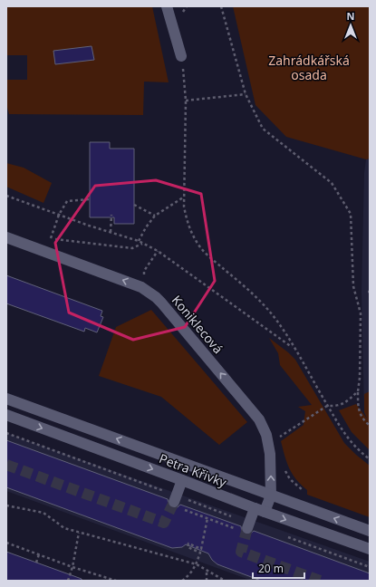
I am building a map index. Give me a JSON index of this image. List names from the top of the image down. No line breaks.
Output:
{"streets":{"street":["Koniklecová","Petra Křivky"]},"crossings":[["Koniklecová","Petra Křivky"]],"one_way":["Koniklecová"],"parks":["Zahrádkářská osada"],"scale_bar":"20 m","north":"top"}
